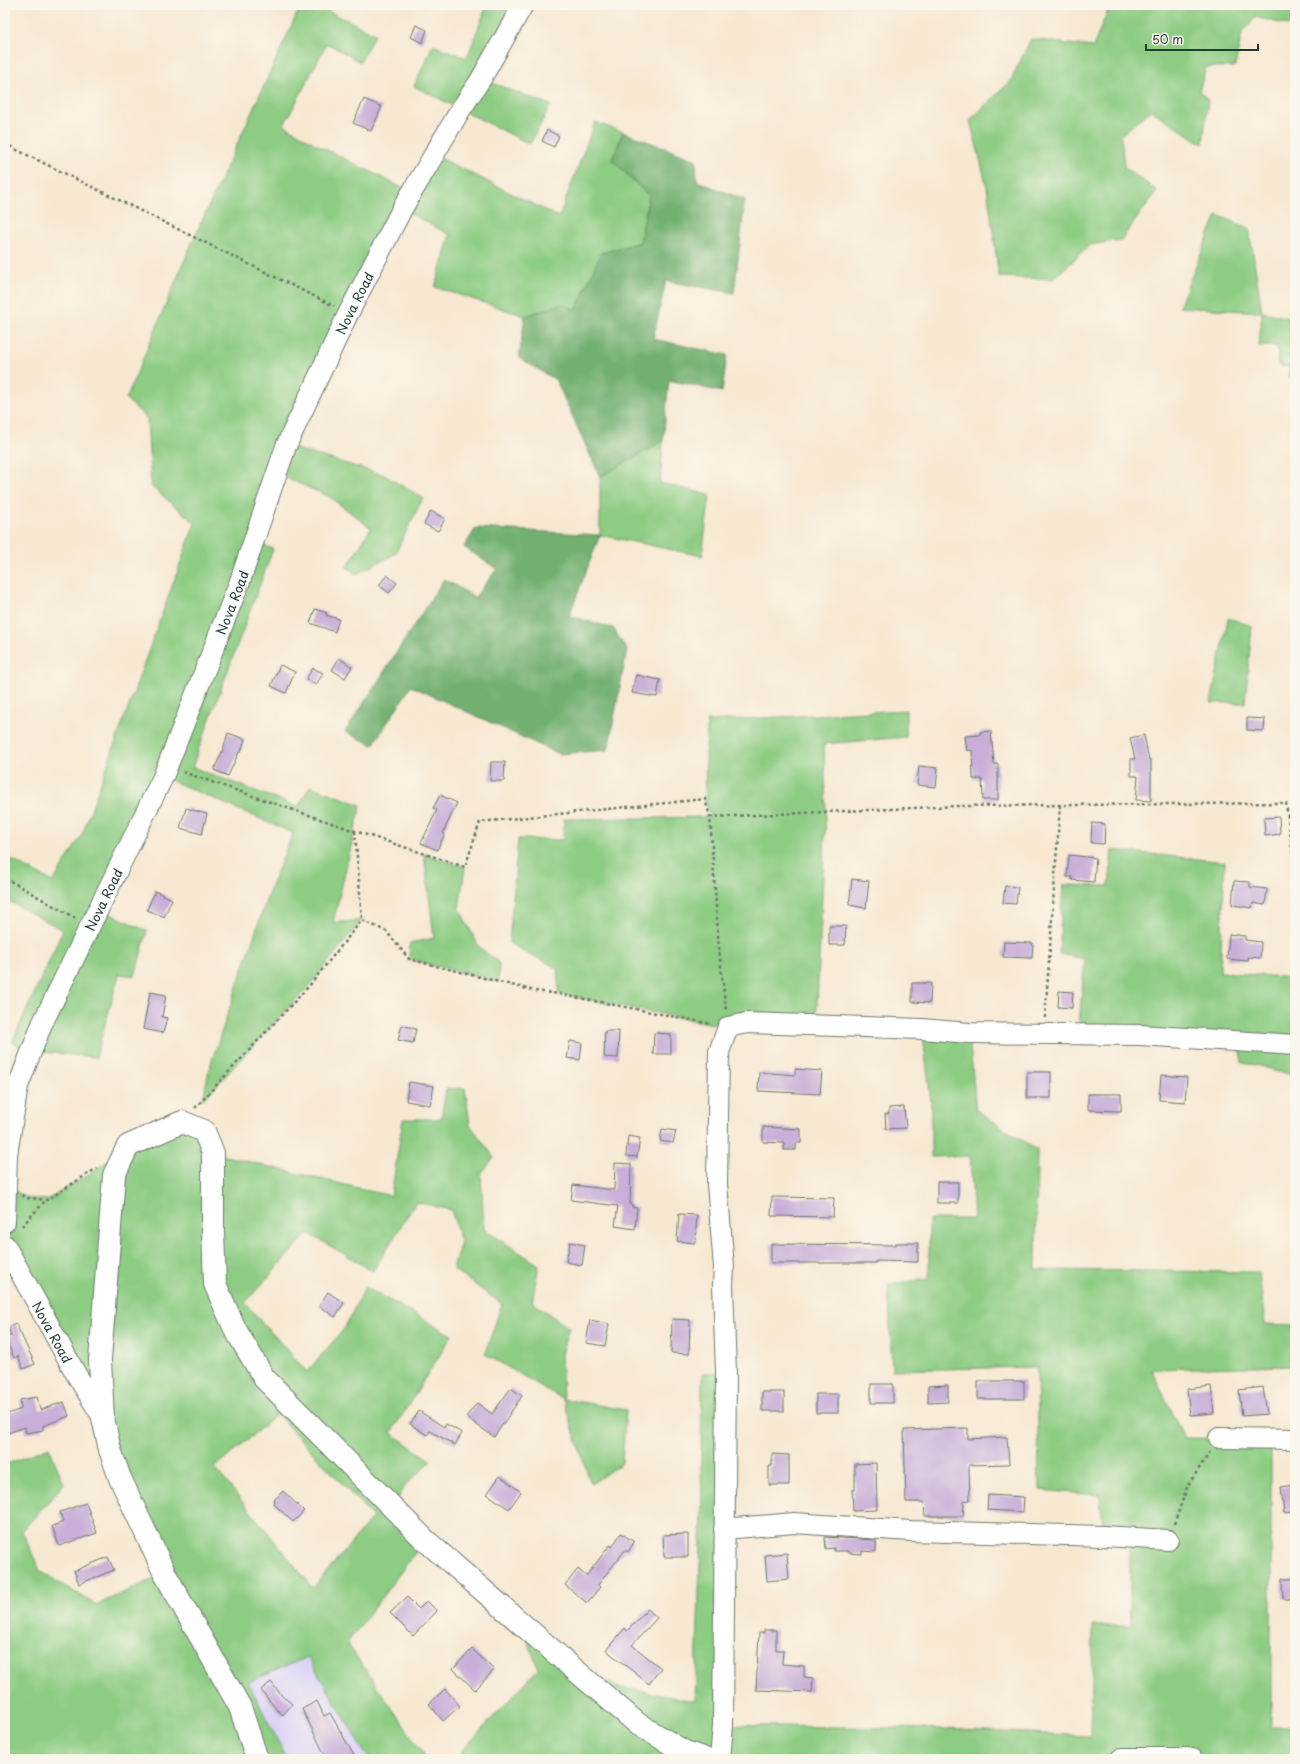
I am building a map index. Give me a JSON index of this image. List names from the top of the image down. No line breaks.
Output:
{"streets":{"street":["Nova Road"]},"scale_bar":"50 m"}
